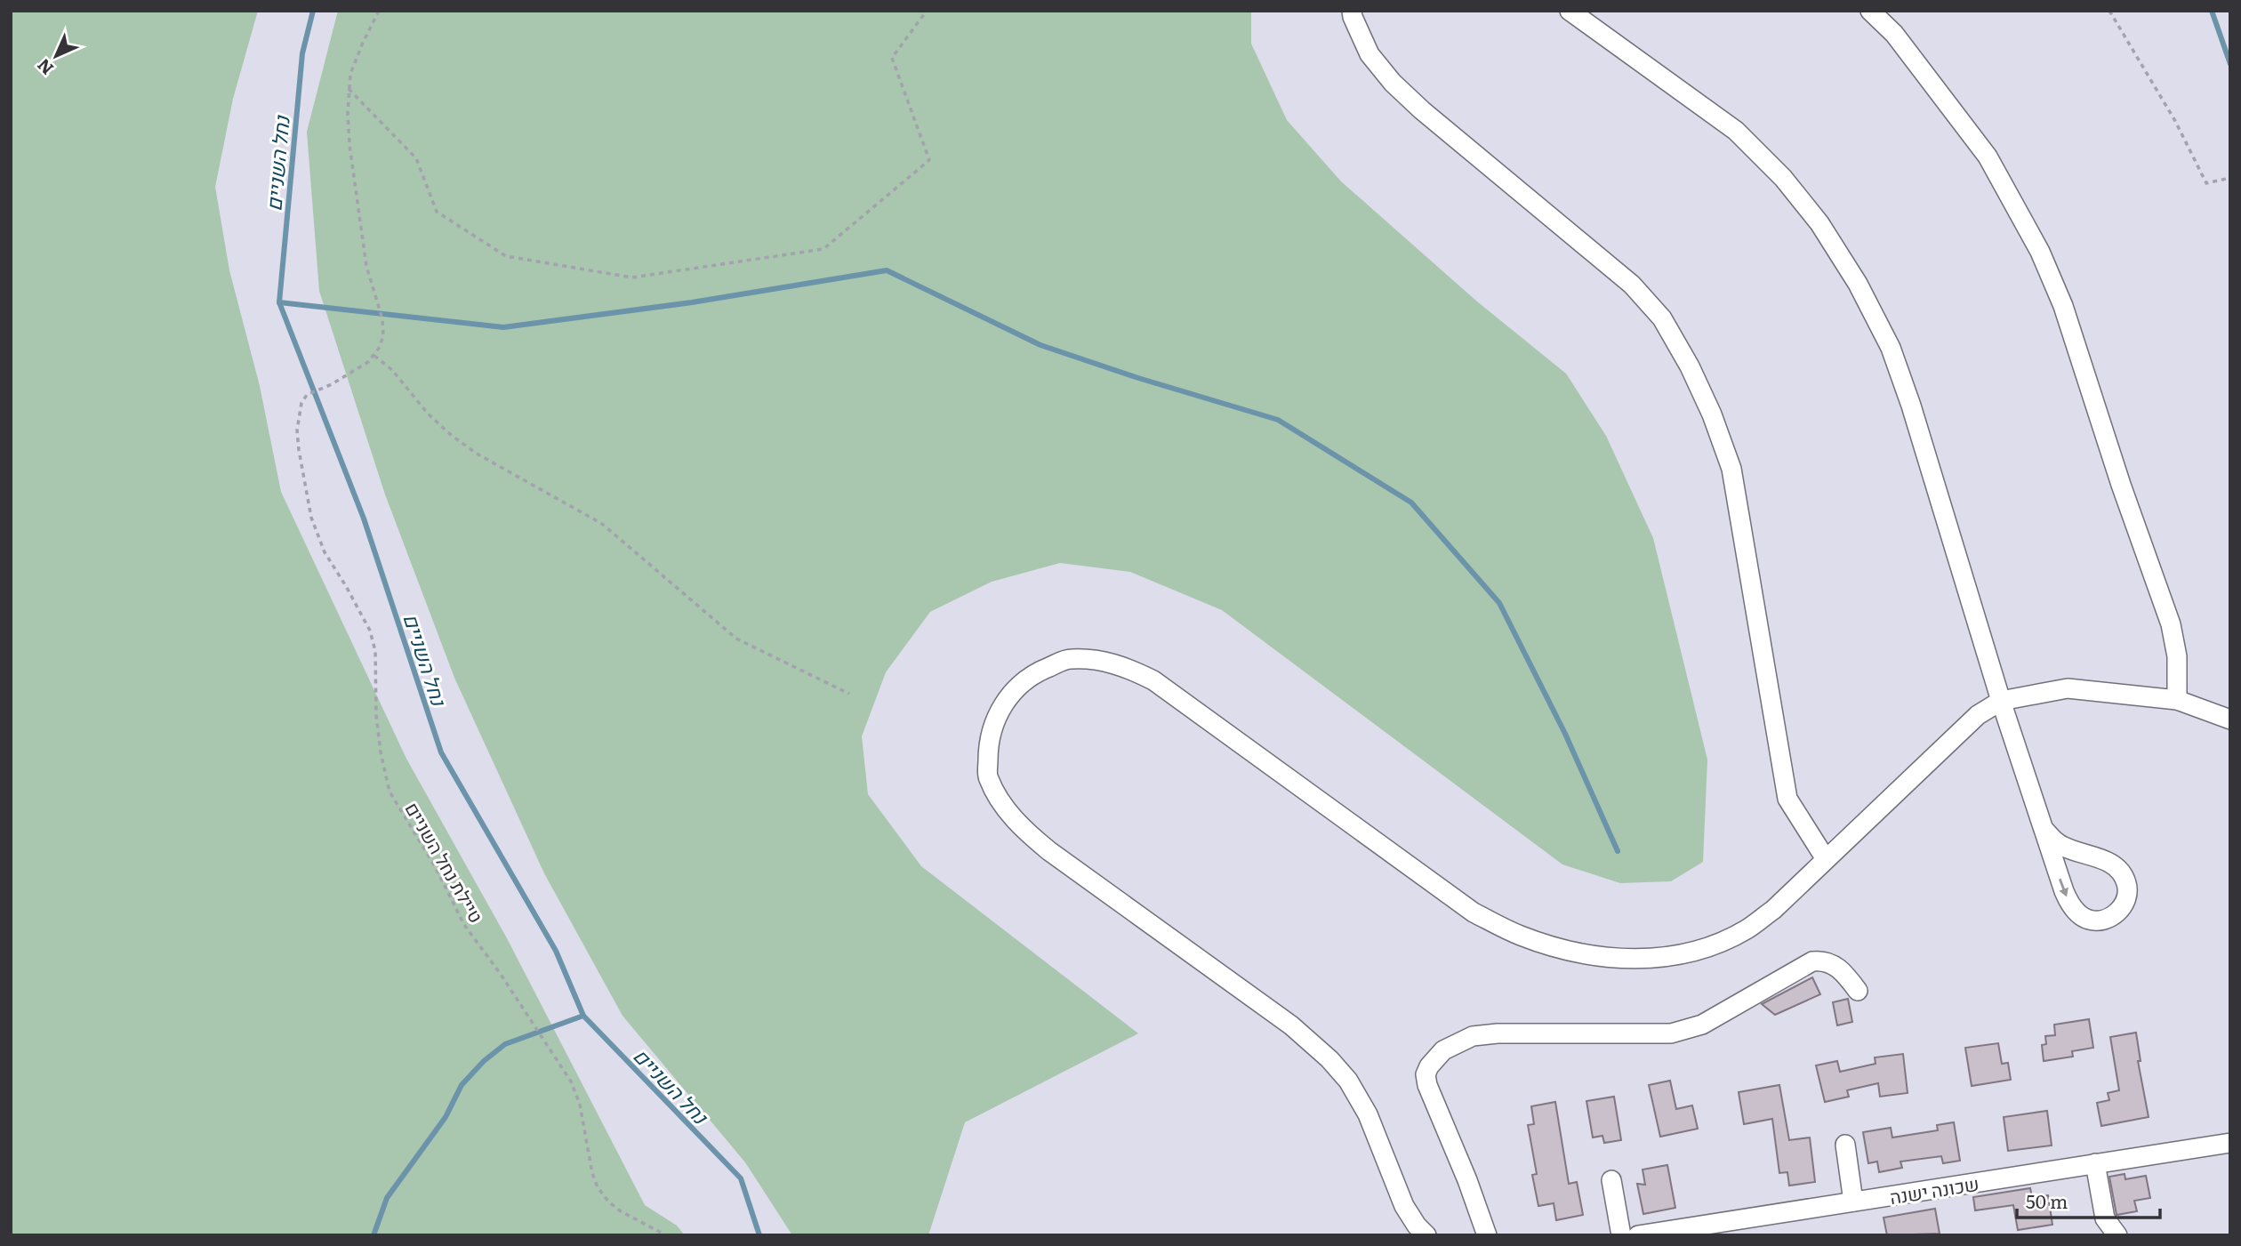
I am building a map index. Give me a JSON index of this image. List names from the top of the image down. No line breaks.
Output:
{"streets":{"street":["שכונה ישנה"],"path":["טיילת נחל השניים"]},"water":["נחל השניים"],"scale_bar":"50 m","north":"bottom left"}
